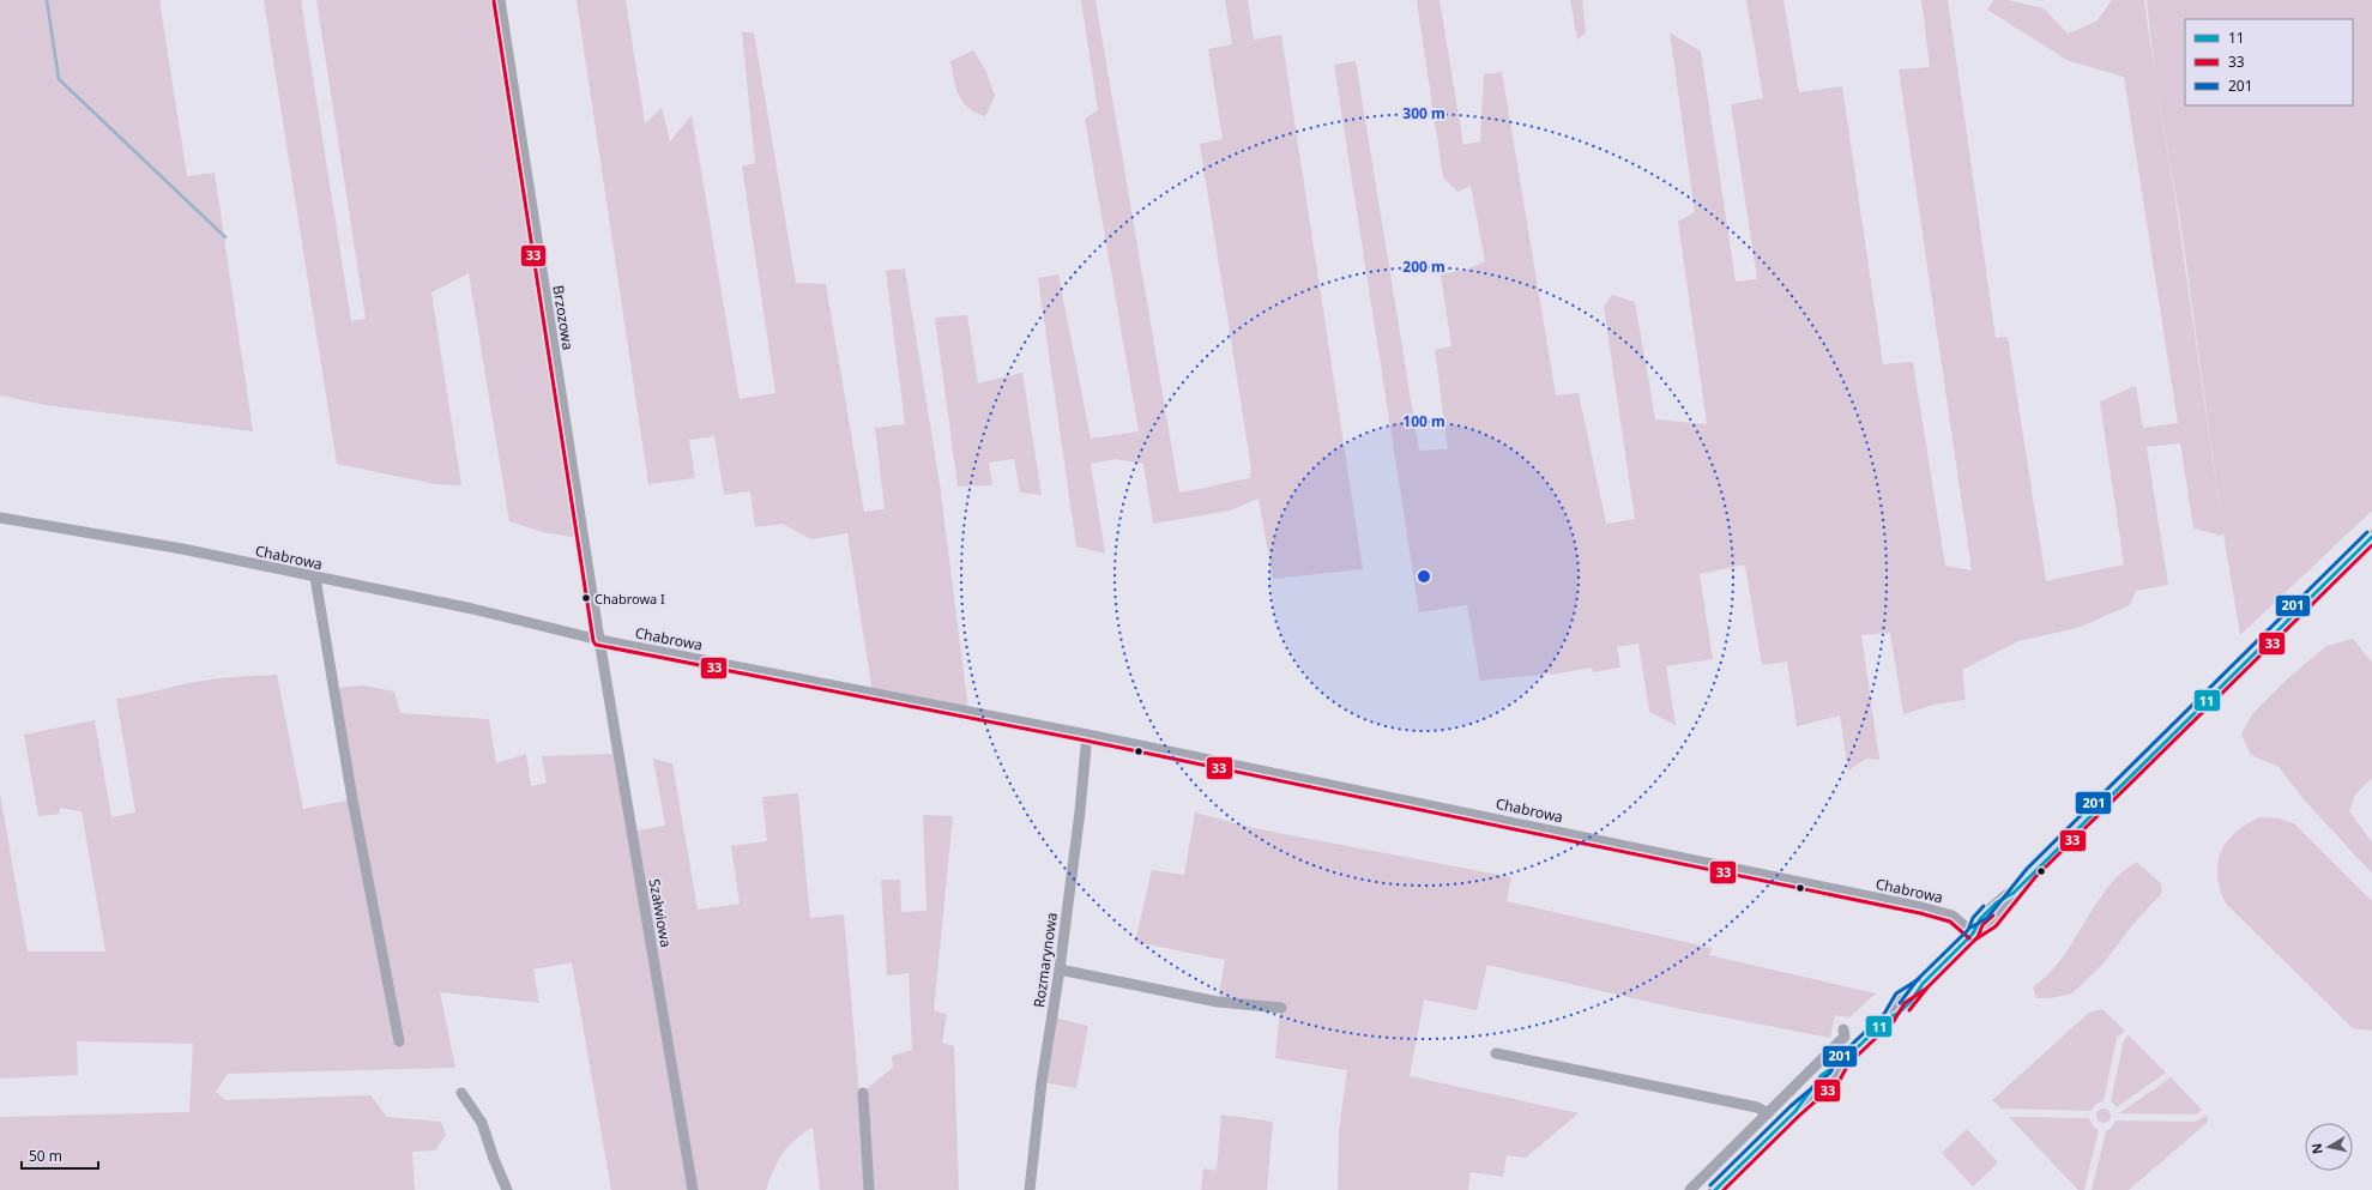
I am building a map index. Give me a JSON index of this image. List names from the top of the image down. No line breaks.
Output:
{"streets":{"street":["Brzozowa","Chabrowa","Szałwiowa","Rozmarynowa"]},"crossings":[["Brzozowa","Chabrowa"],["Brzozowa","Szałwiowa"],["Chabrowa","Szałwiowa"],["Chabrowa","Rozmarynowa"]],"places":["Chabrowa I"],"lines":["transit line 33","transit line 201","transit line 11"],"legend":["11","33","201"],"scale_bar":"50 m","north":"left","rings":["300 m","200 m","100 m"]}
